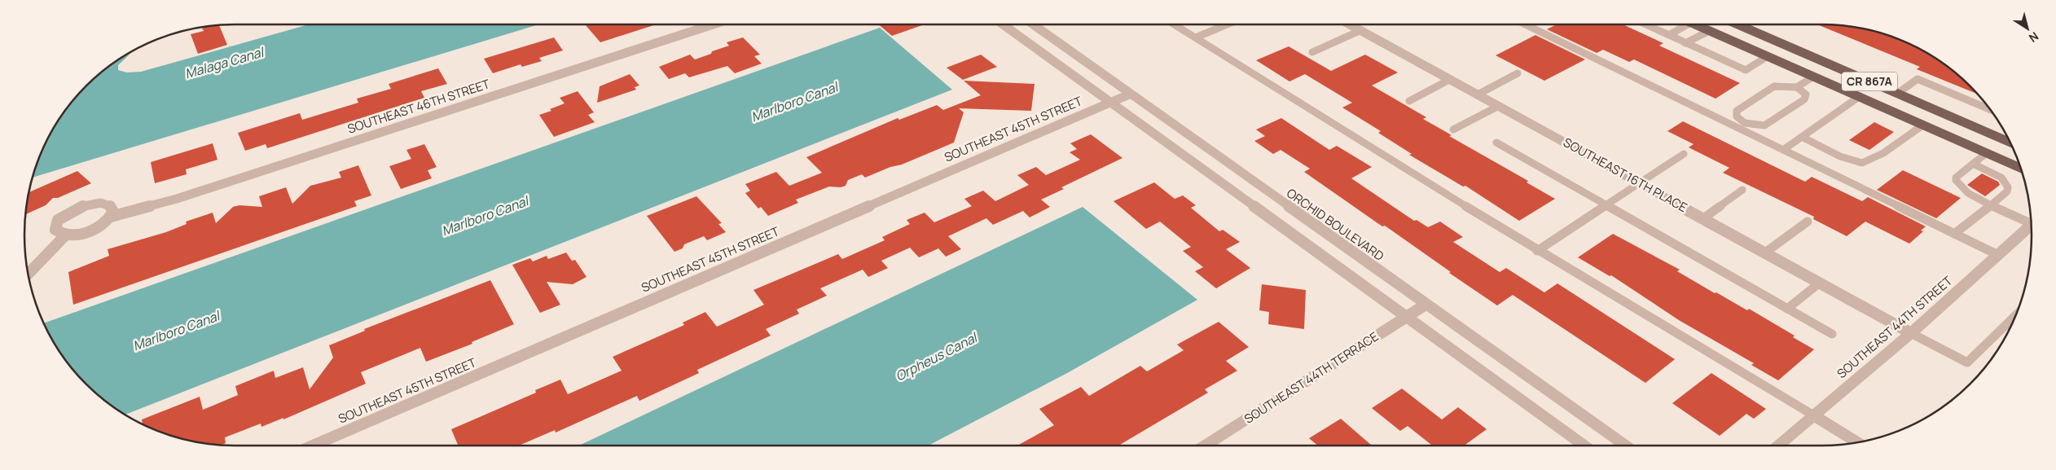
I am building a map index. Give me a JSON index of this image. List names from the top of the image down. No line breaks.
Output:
{"streets":{"main road":["CR 867A"],"street":["SOUTHEAST 46TH STREET","SOUTHEAST 45TH STREET","SOUTHEAST 16TH PLACE","ORCHID BOULEVARD","SOUTHEAST 44TH STREET","SOUTHEAST 44TH TERRACE"]},"crossings":[["SOUTHEAST 45TH STREET","ORCHID BOULEVARD"],["SOUTHEAST 16TH PLACE","SOUTHEAST 44TH STREET"],["ORCHID BOULEVARD","SOUTHEAST 44TH TERRACE"]],"water":["Malaga Canal","Marlboro Canal","Orpheus Canal"],"north":"bottom right"}
